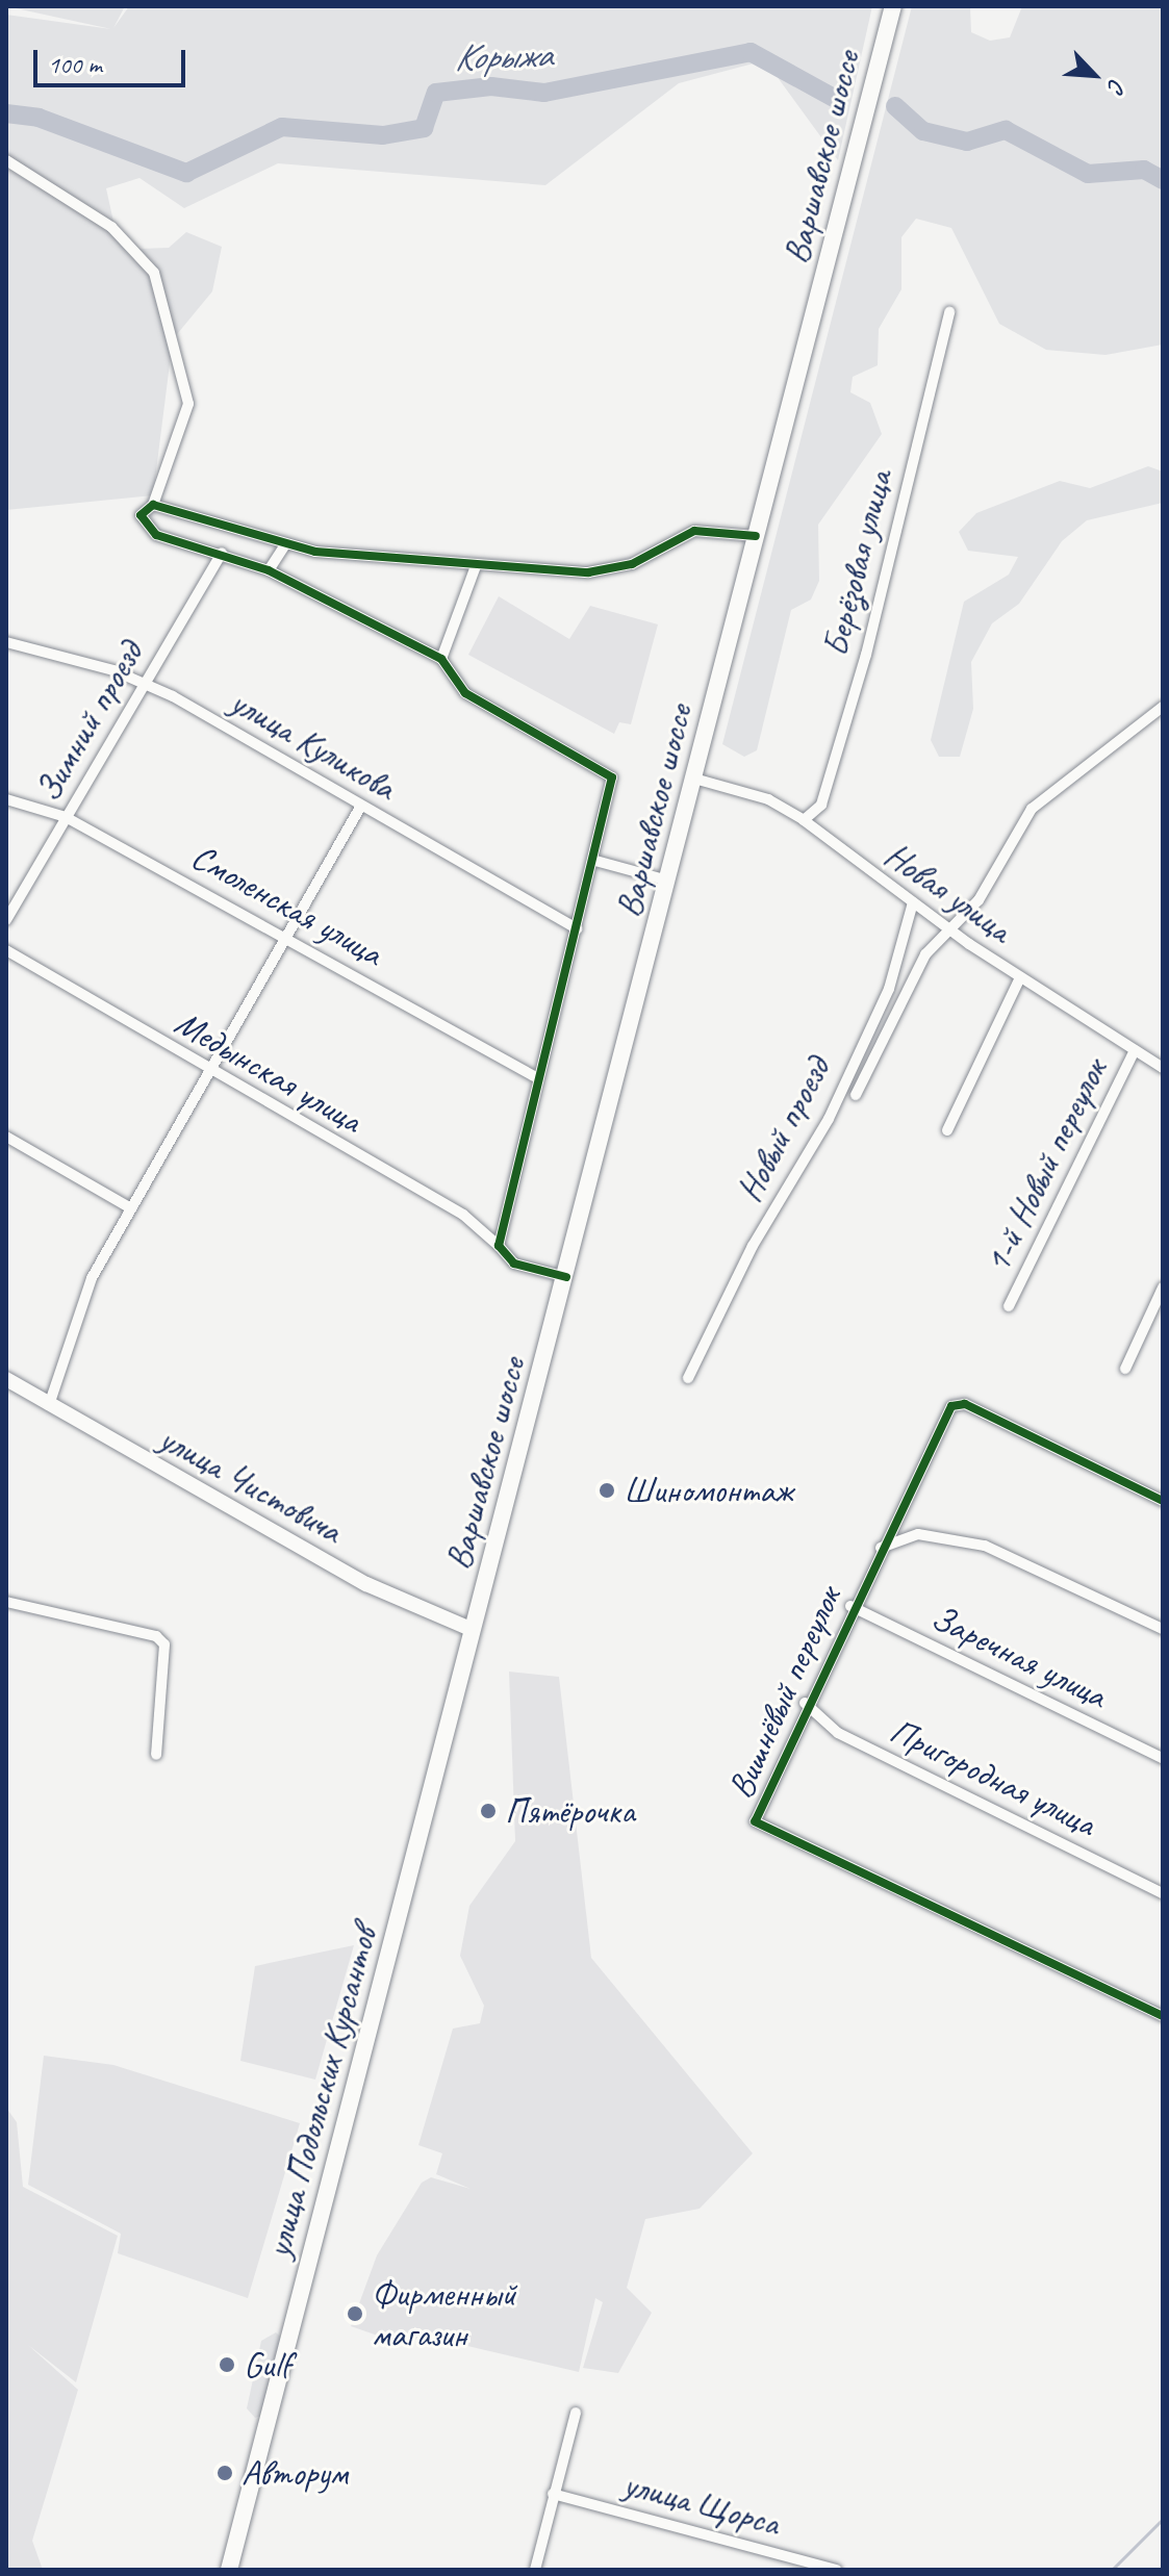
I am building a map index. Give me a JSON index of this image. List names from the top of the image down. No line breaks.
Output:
{"streets":{"main road":["Варшавское шоссе","улица Подольских Курсантов"],"street":["Берёзовая улица","Зимний проезд","улица Куликова","Новая улица","Смоленская улица","Медынская улица","Новый проезд","1-й Новый переулок","улица Чистовича","Заречная улица","Вишнёвый переулок","Пригородная улица","улица Щорса"]},"crossings":[["Варшавское шоссе","Новая улица"],["Варшавское шоссе","Медынская улица"],["Варшавское шоссе","улица Чистовича"],["Варшавское шоссе","улица Подольских Курсантов"],["Берёзовая улица","Новая улица"],["Зимний проезд","улица Куликова"],["Зимний проезд","Смоленская улица"],["Новая улица","Новый проезд"],["Новая улица","1-й Новый переулок"],["улица Чистовича","улица Подольских Курсантов"],["Заречная улица","Вишнёвый переулок"],["Вишнёвый переулок","Пригородная улица"]],"water":["Корыжа"],"places":["Шиномонтаж","Пятёрочка","Фирменный магазин","Gulf","Авторум"],"scale_bar":"100 m","north":"bottom right"}
